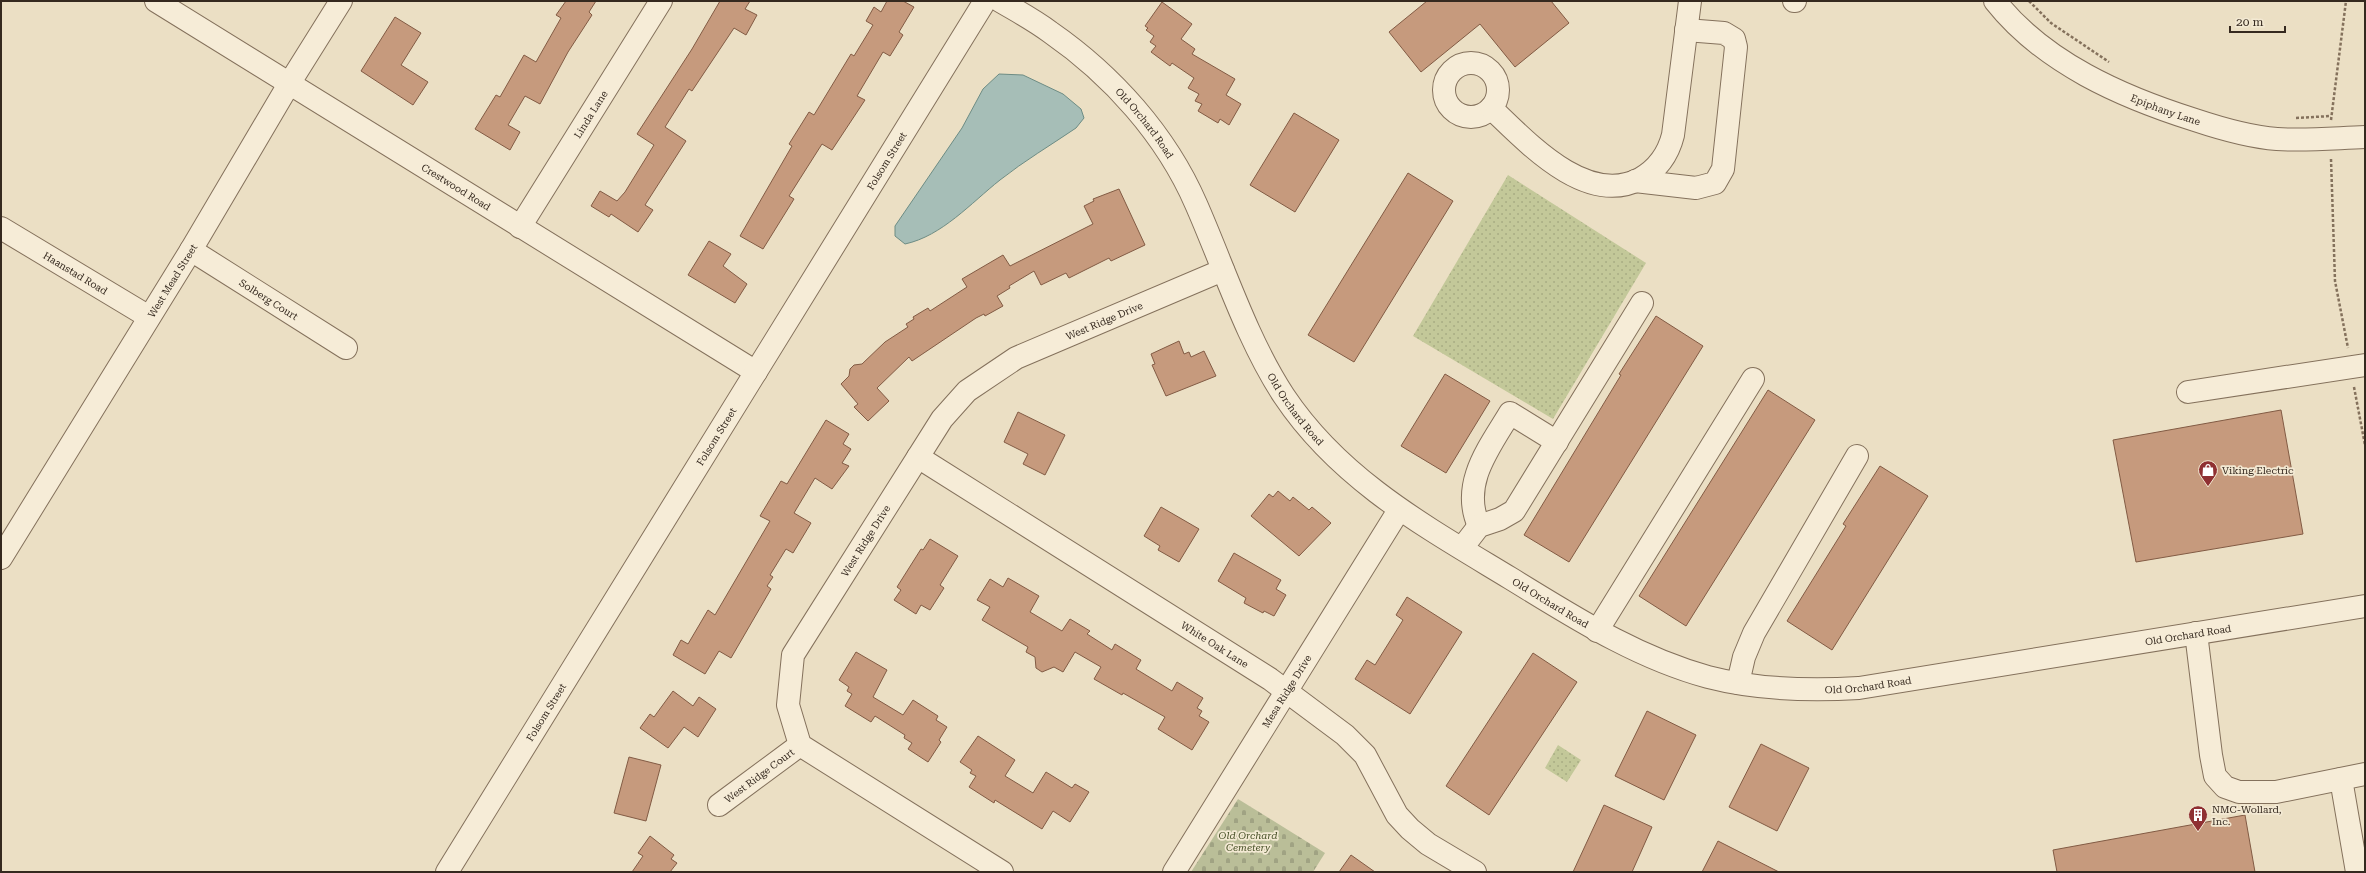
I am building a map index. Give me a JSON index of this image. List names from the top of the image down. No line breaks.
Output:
{"streets":{"street":["Epiphany Lane","Linda Lane","Old Orchard Road","Folsom Street","Crestwood Road","Haanstad Road","West Mead Street","Solberg Court","West Ridge Drive","White Oak Lane","Mesa Ridge Drive","West Ridge Court"]},"crossings":[["Linda Lane","Crestwood Road"],["Old Orchard Road","West Ridge Drive"],["Old Orchard Road","Mesa Ridge Drive"],["Folsom Street","Crestwood Road"],["Crestwood Road","West Mead Street"],["Haanstad Road","West Mead Street"],["West Mead Street","Solberg Court"],["West Ridge Drive","White Oak Lane"],["West Ridge Drive","West Ridge Court"],["White Oak Lane","Mesa Ridge Drive"]],"parks":["Old Orchard Cemetery"],"places":{"shop":["Viking Electric"],"building":["NMC-Wollard, Inc."]},"scale_bar":"20 m"}
